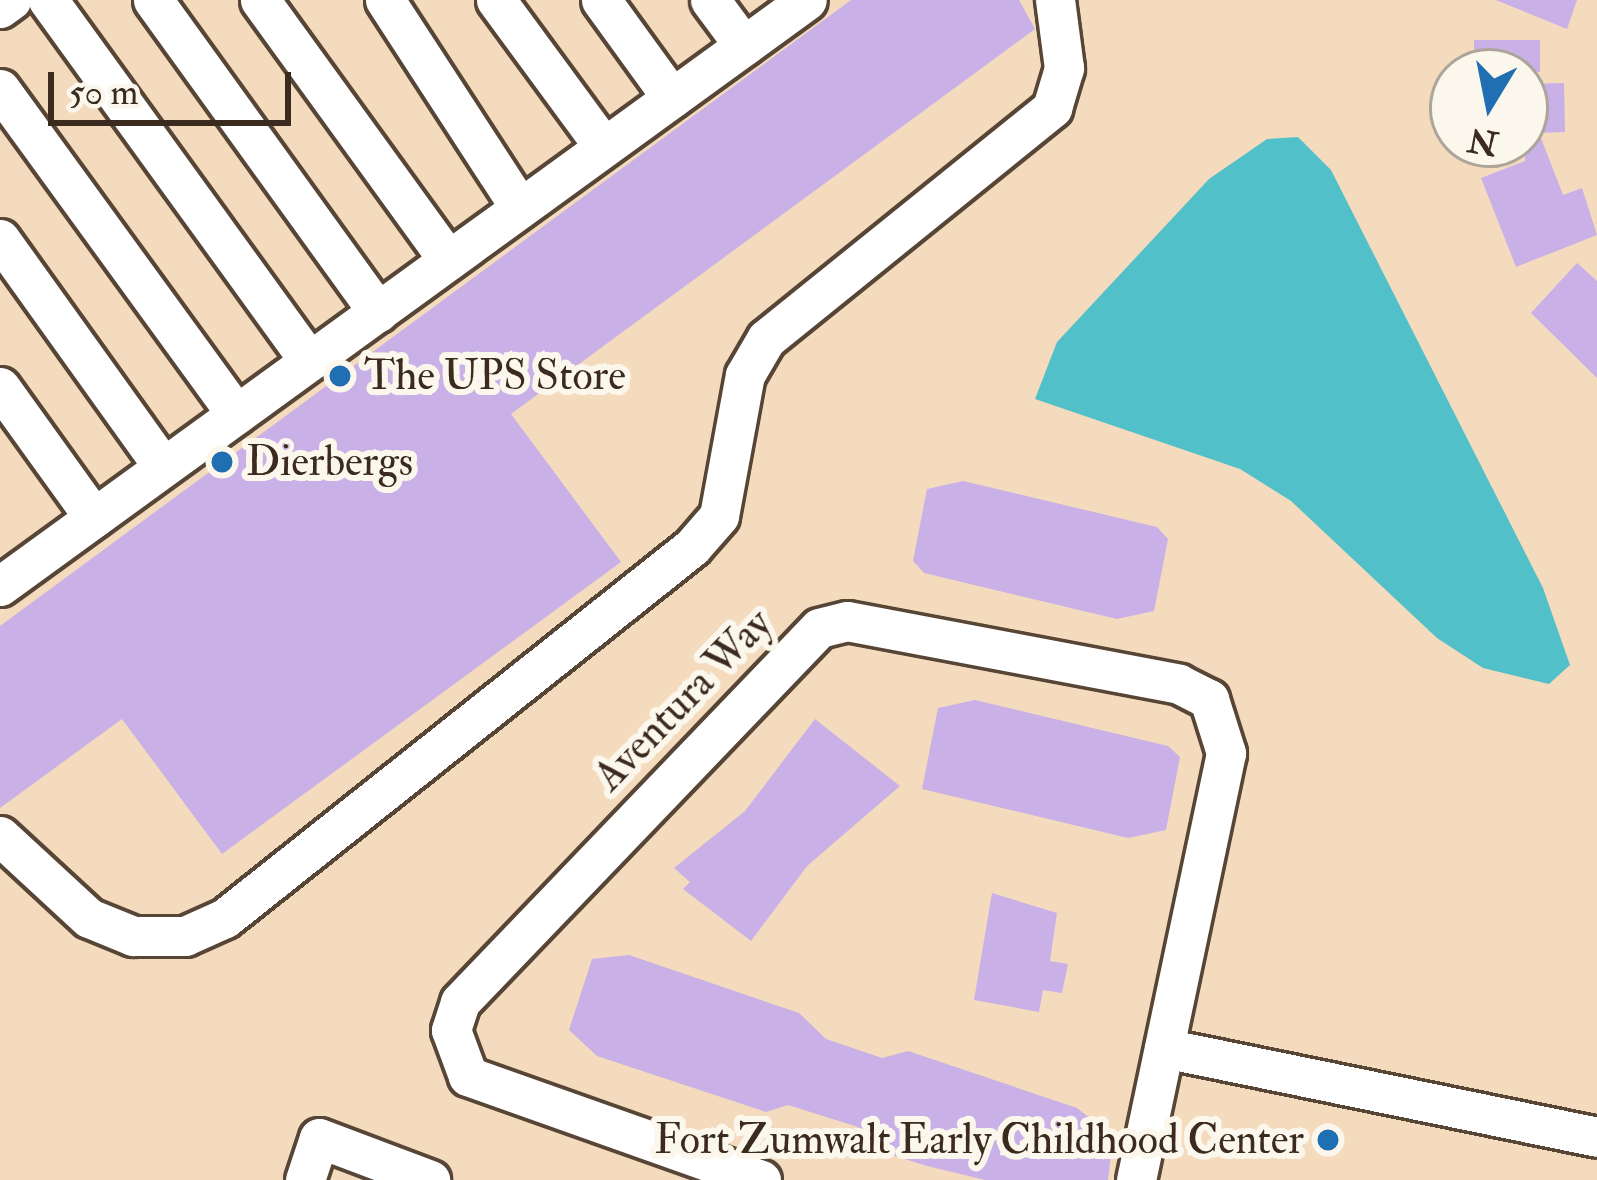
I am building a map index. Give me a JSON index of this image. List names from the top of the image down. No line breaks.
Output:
{"streets":{"street":["Aventura Way"]},"places":["The UPS Store","Dierbergs","Fort Zumwalt Early Childhood Center"],"scale_bar":"50 m","north":"bottom"}
